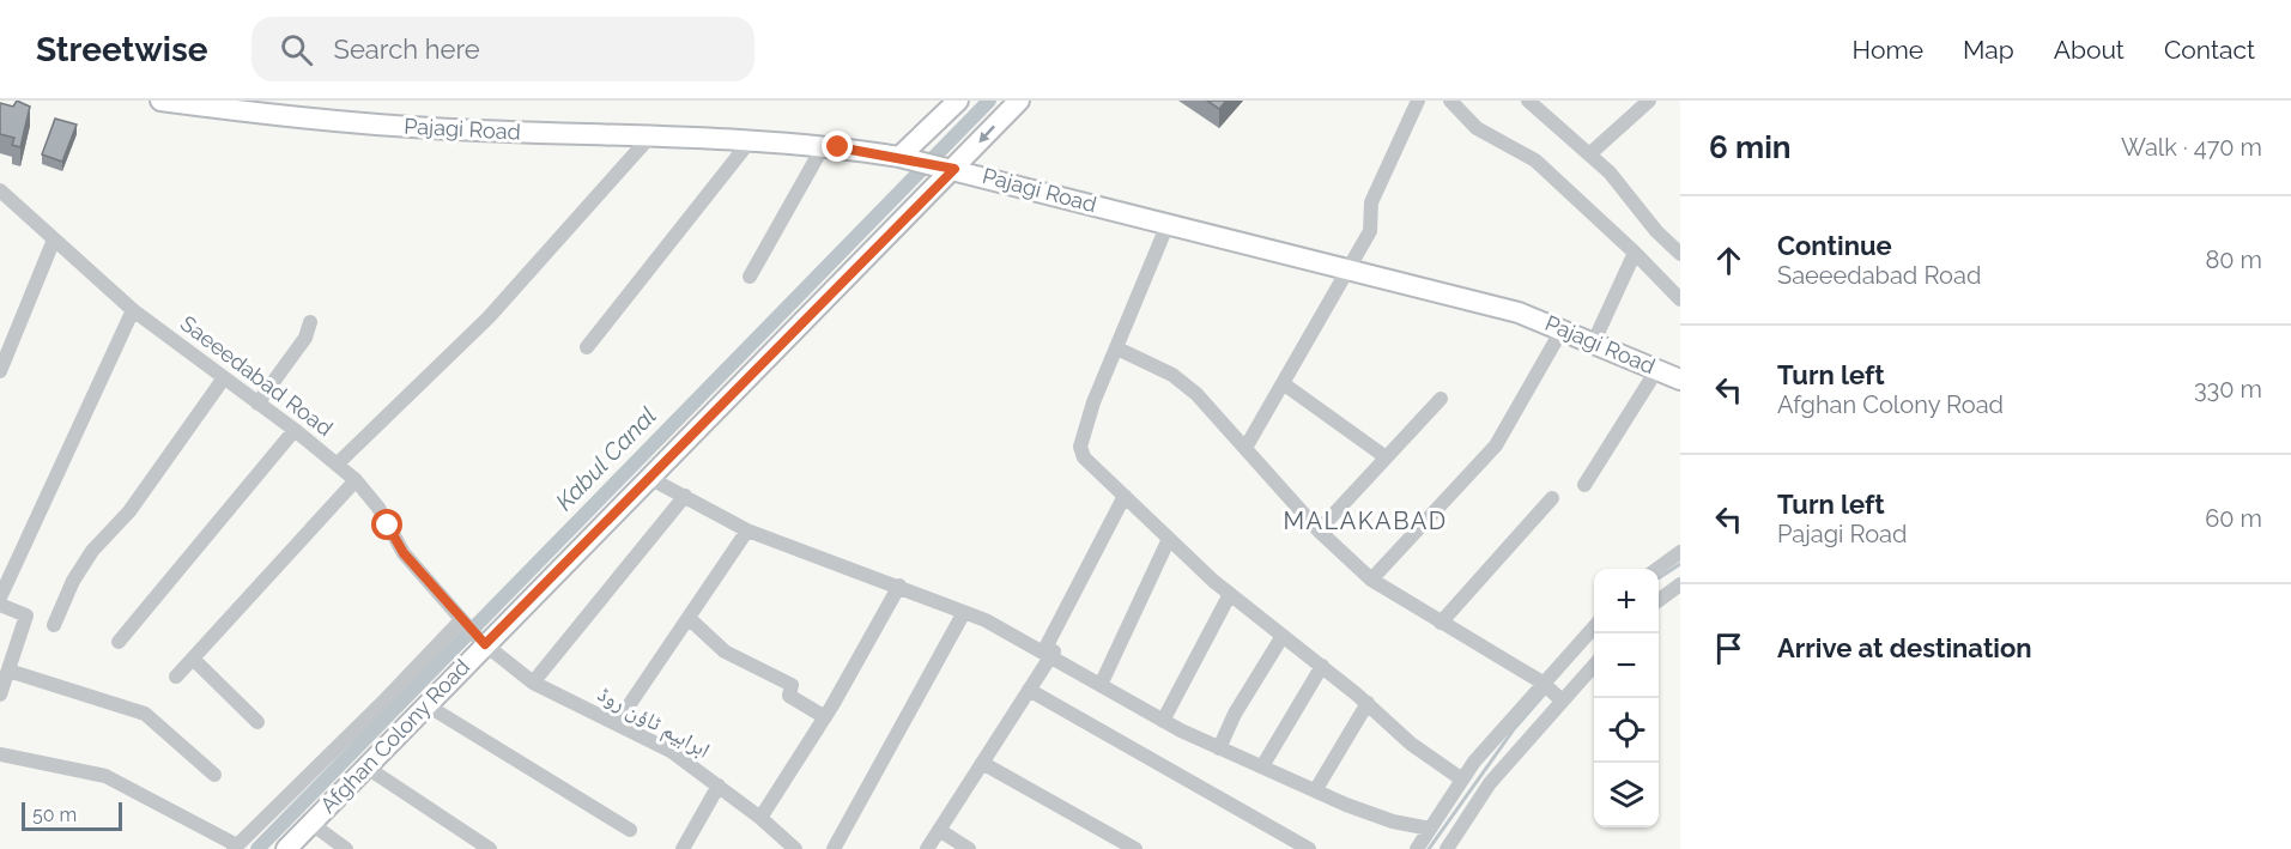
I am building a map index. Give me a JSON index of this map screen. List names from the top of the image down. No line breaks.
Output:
{"streets":{"main road":["Pajagi Road","Afghan Colony Road"],"street":["Saeeedabad Road","ابراہیم ٹاؤن روڈ"]},"crossings":[["Pajagi Road","Afghan Colony Road"],["Saeeedabad Road","ابراہیم ٹاؤن روڈ"],["Saeeedabad Road","Afghan Colony Road"],["ابراہیم ٹاؤن روڈ","Afghan Colony Road"]],"districts":["MALAKABAD"],"water":["Kabul Canal"],"scale_bar":"50 m","page":{"header":"Streetwise","search":"Search here","nav":["Home","Map","About","Contact"],"heading":["6 min","Walk · 470 m"],"list":[["Continue","Saeeedabad Road","80 m"],["Turn left","Afghan Colony Road","330 m"],["Turn left","Pajagi Road","60 m"],"Arrive at destination"],"map_buttons":["+","−"],"scale":"50 m"}}
